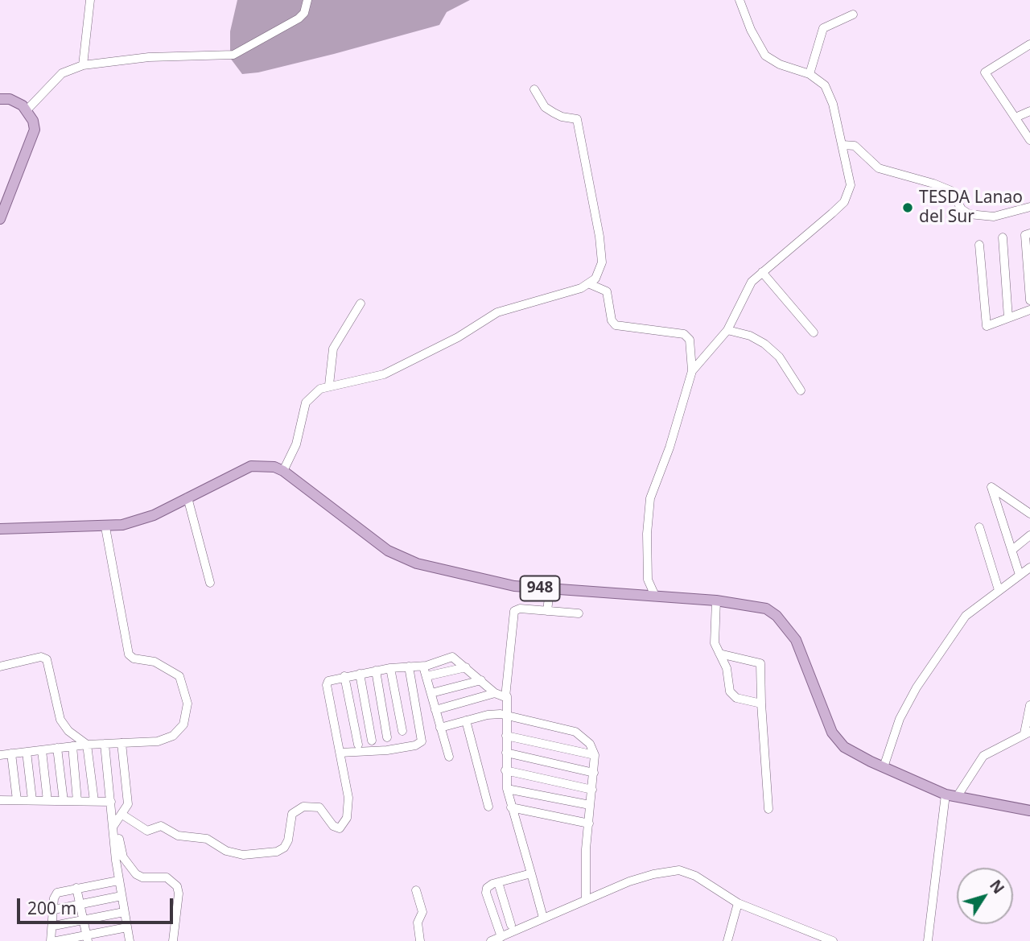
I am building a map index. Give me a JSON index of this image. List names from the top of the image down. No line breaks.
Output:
{"streets":{"main road":["948"]},"places":["TESDA Lanao del Sur"],"scale_bar":"200 m","north":"top right"}
